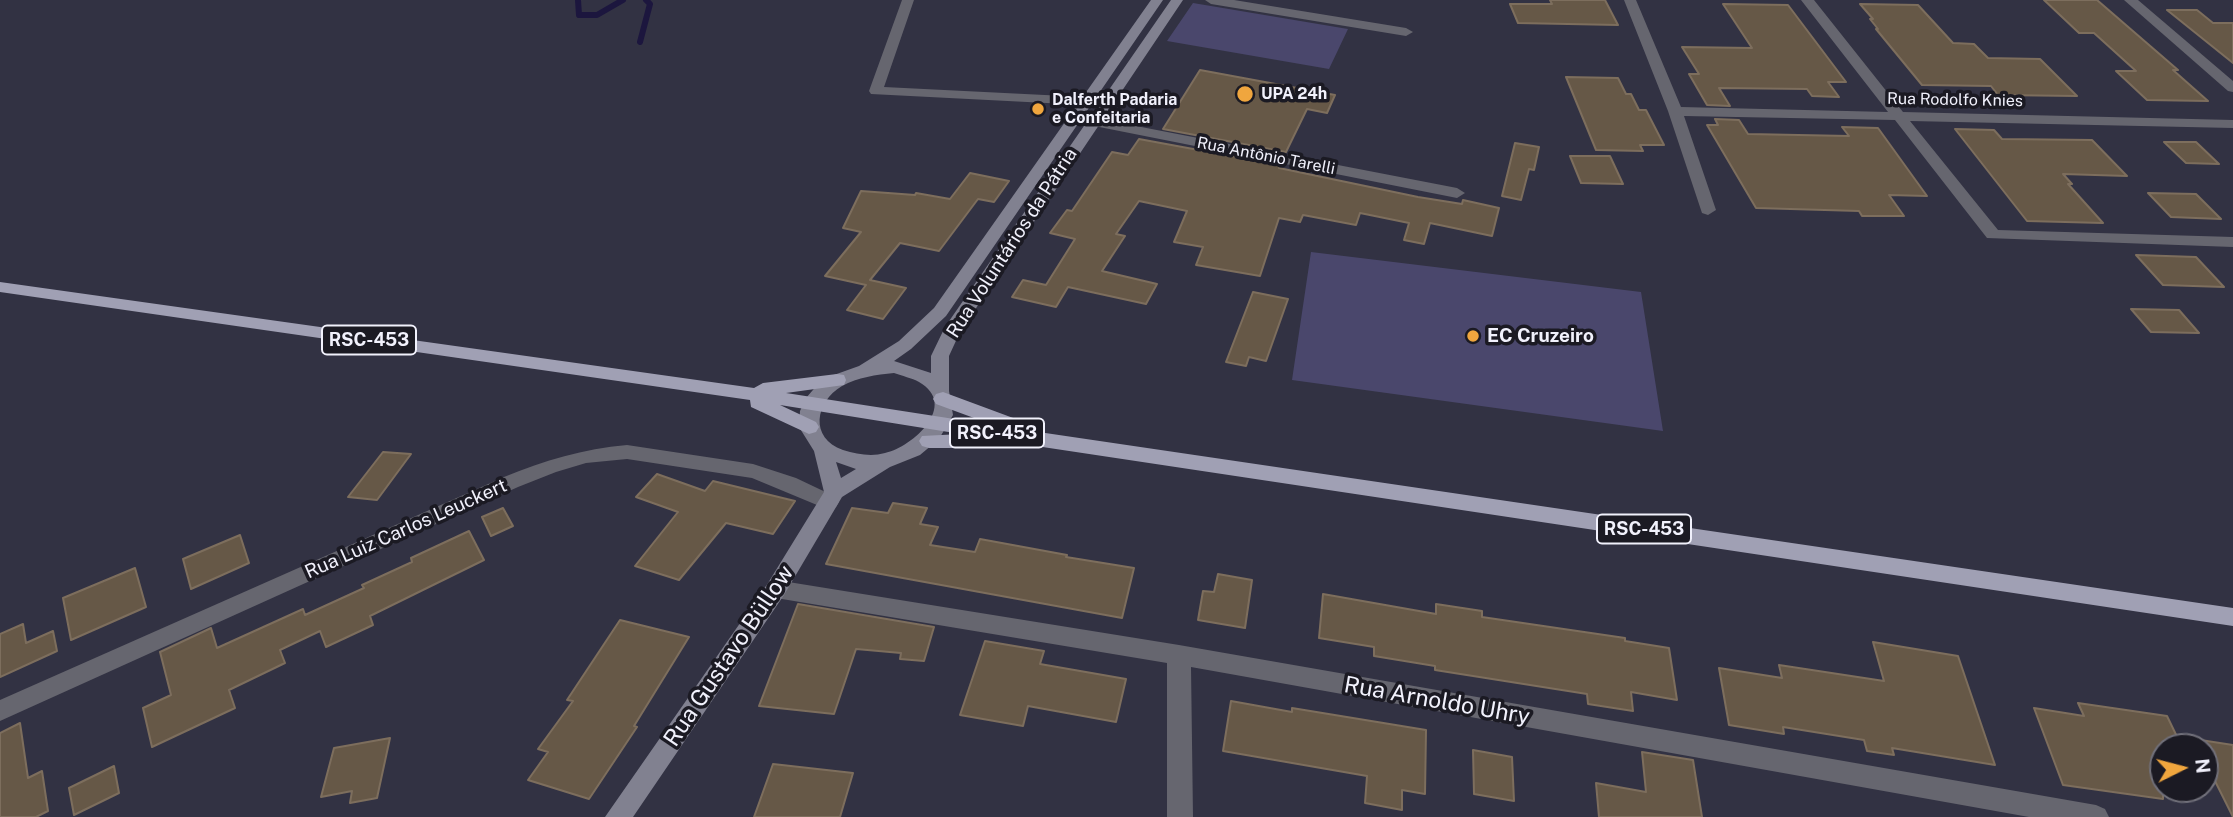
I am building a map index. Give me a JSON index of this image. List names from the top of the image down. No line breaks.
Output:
{"streets":{"highway":["RSC-453"],"main road":["Rua Voluntários da Pátria","Rua Gustavo Büllow"],"street":["Rua Rodolfo Knies","Rua Antônio Tarelli","Rua Luiz Carlos Leuckert","Rua Arnoldo Uhry"]},"crossings":[["Rua Antônio Tarelli","Rua Voluntários da Pátria"],["Rua Voluntários da Pátria","RSC-453"],["Rua Luiz Carlos Leuckert","Rua Gustavo Büllow"],["Rua Gustavo Büllow","Rua Arnoldo Uhry"]],"places":["UPA 24h","Dalferth Padaria e Confeitaria","EC Cruzeiro"],"north":"right"}
